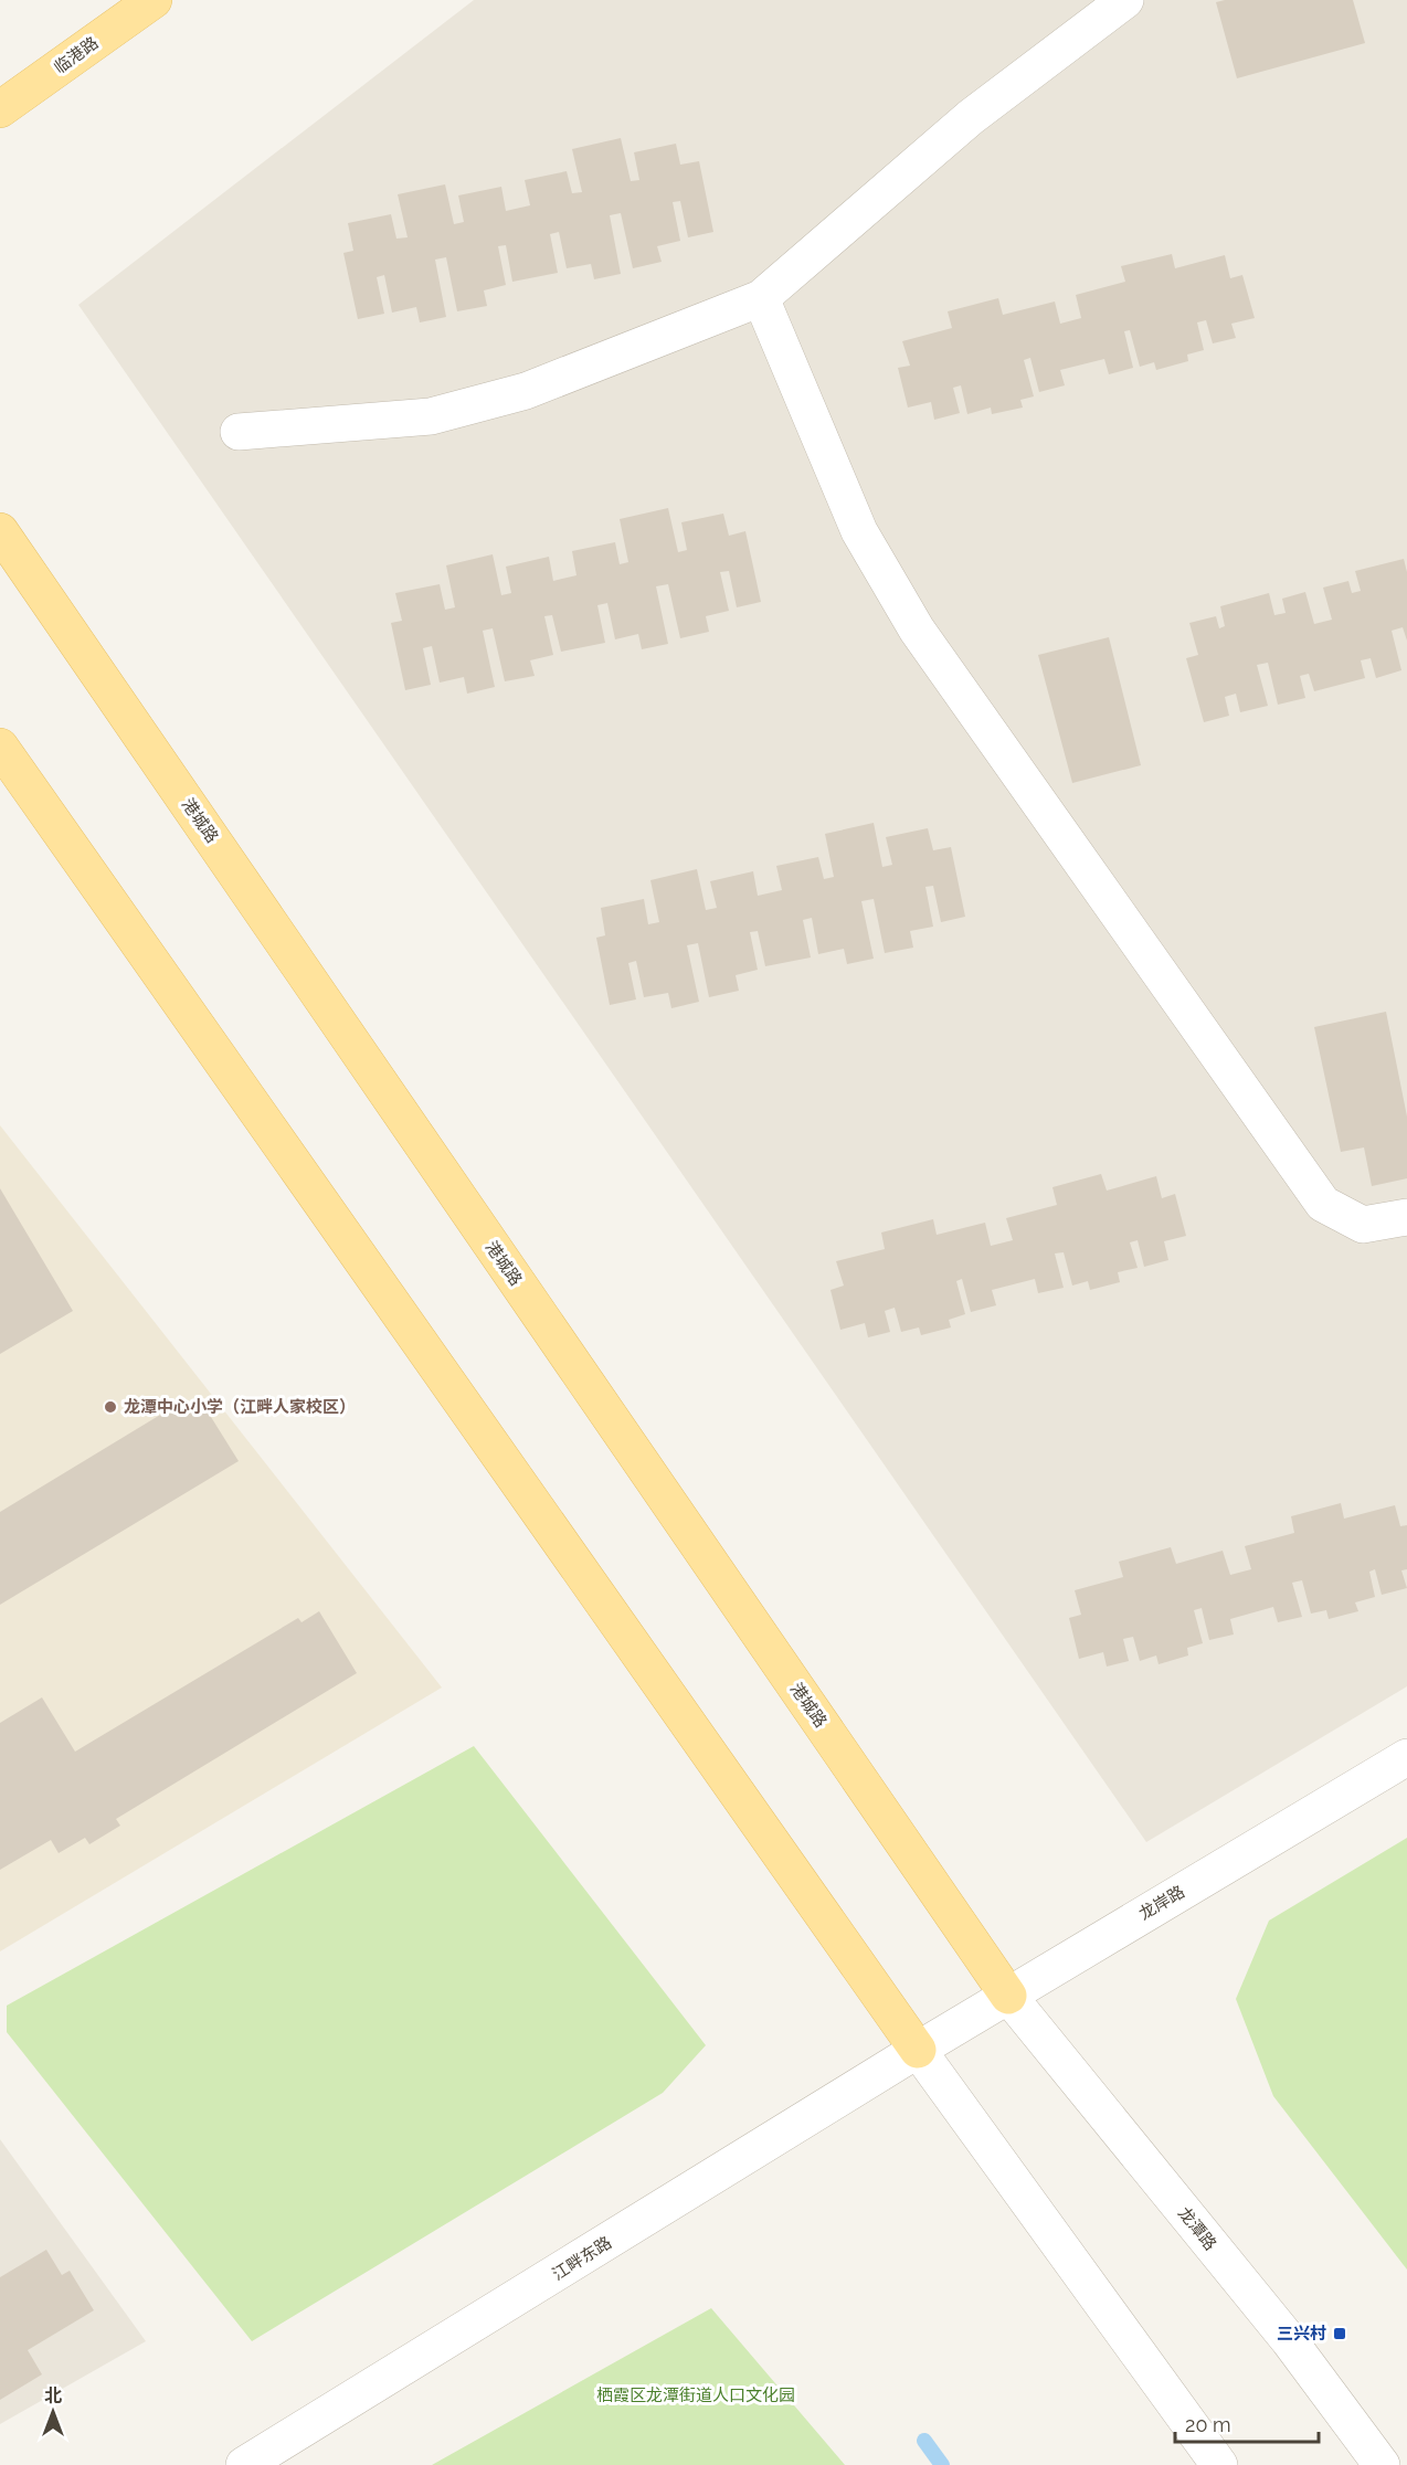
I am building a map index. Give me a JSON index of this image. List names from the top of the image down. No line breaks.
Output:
{"streets":{"main road":["临港路","港城路"],"street":["龙岸路","龙潭路","江畔东路"]},"crossings":[["港城路","龙岸路"],["港城路","龙潭路"],["龙岸路","龙潭路"],["龙岸路","江畔东路"]],"parks":["栖霞区龙潭街道人口文化园"],"places":{"other":["龙潭中心小学（江畔人家校区）"],"transit":["三兴村"]},"scale_bar":"20 m","north":"top"}
